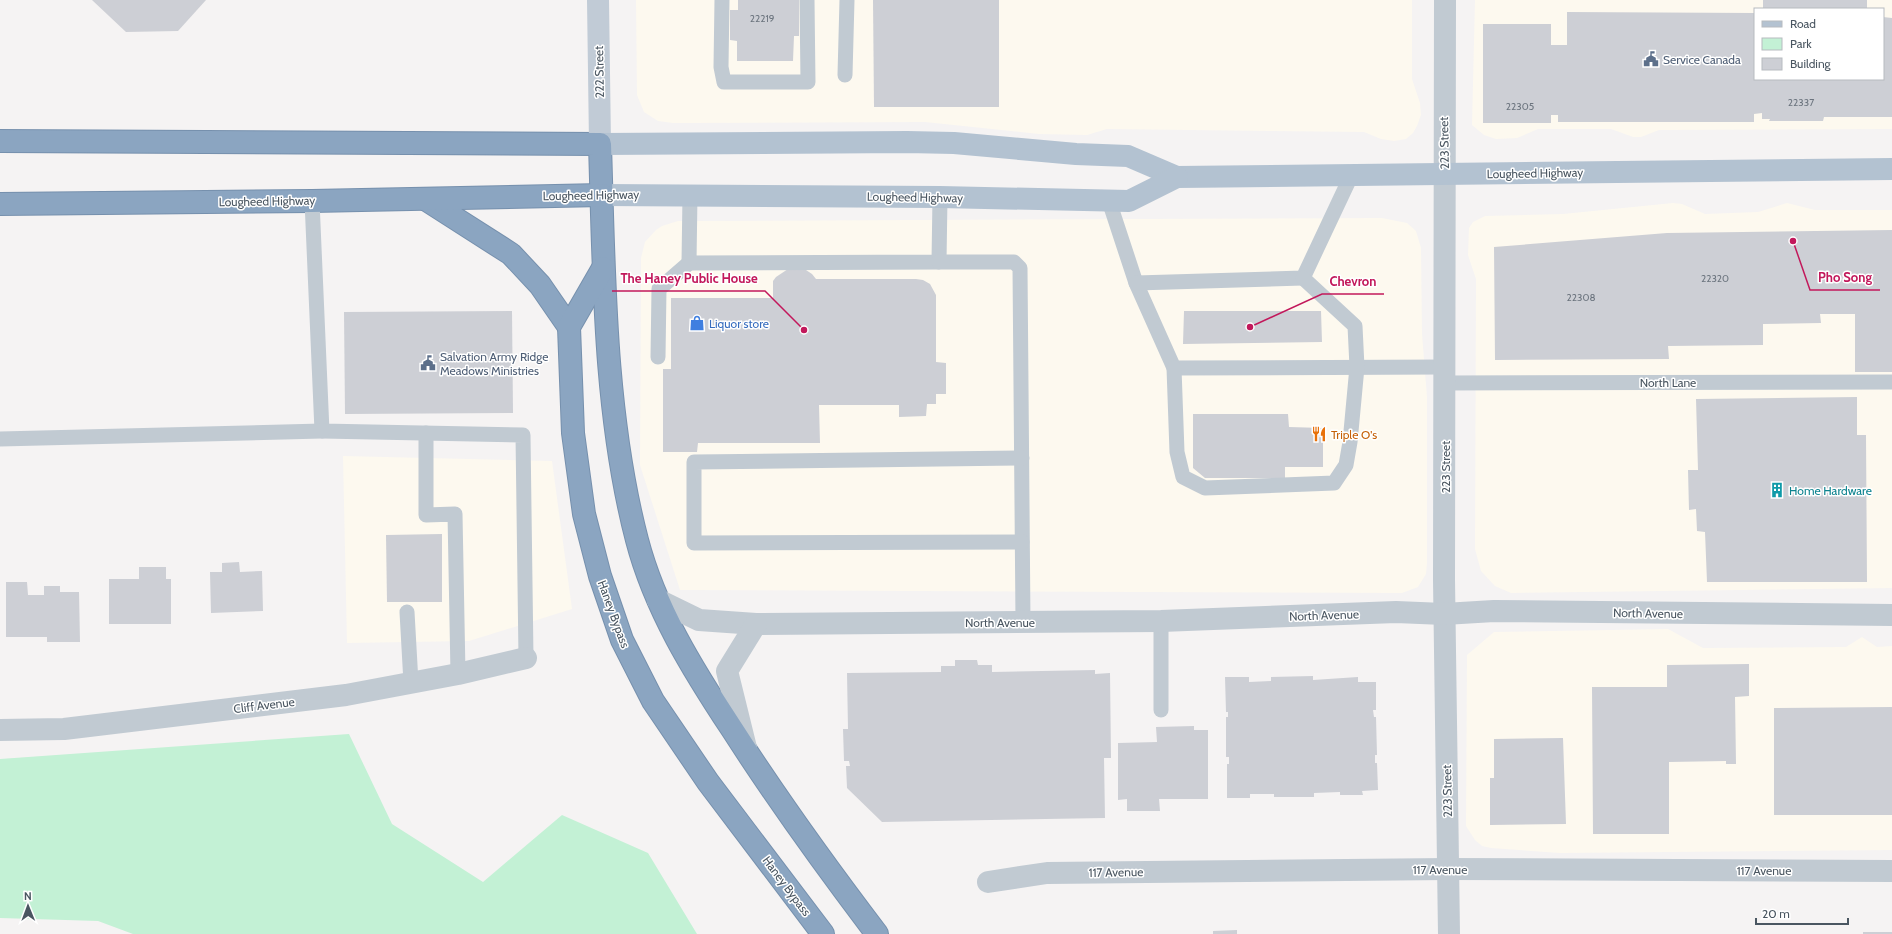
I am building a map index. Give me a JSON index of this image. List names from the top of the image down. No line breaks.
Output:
{"streets":{"highway":["Lougheed Highway","Haney Bypass"],"street":["222 Street","223 Street","North Avenue","Cliff Avenue","117 Avenue"],"lane":["North Lane"]},"crossings":[["222 Street","Lougheed Highway"],["223 Street","Lougheed Highway"],["223 Street","North Lane"],["223 Street","North Avenue"],["223 Street","117 Avenue"]],"places":{"public building":["Service Canada","Salvation Army Ridge Meadows Ministries"],"other":["Pho Song","Chevron","The Haney Public House"],"shop":["Liquor store"],"restaurant":["Triple O's"],"building":["Home Hardware"]},"house_numbers":["22219","22337","22305","22320","22308"],"legend":["Road","Park","Building"],"scale_bar":"20 m","north":"top"}
